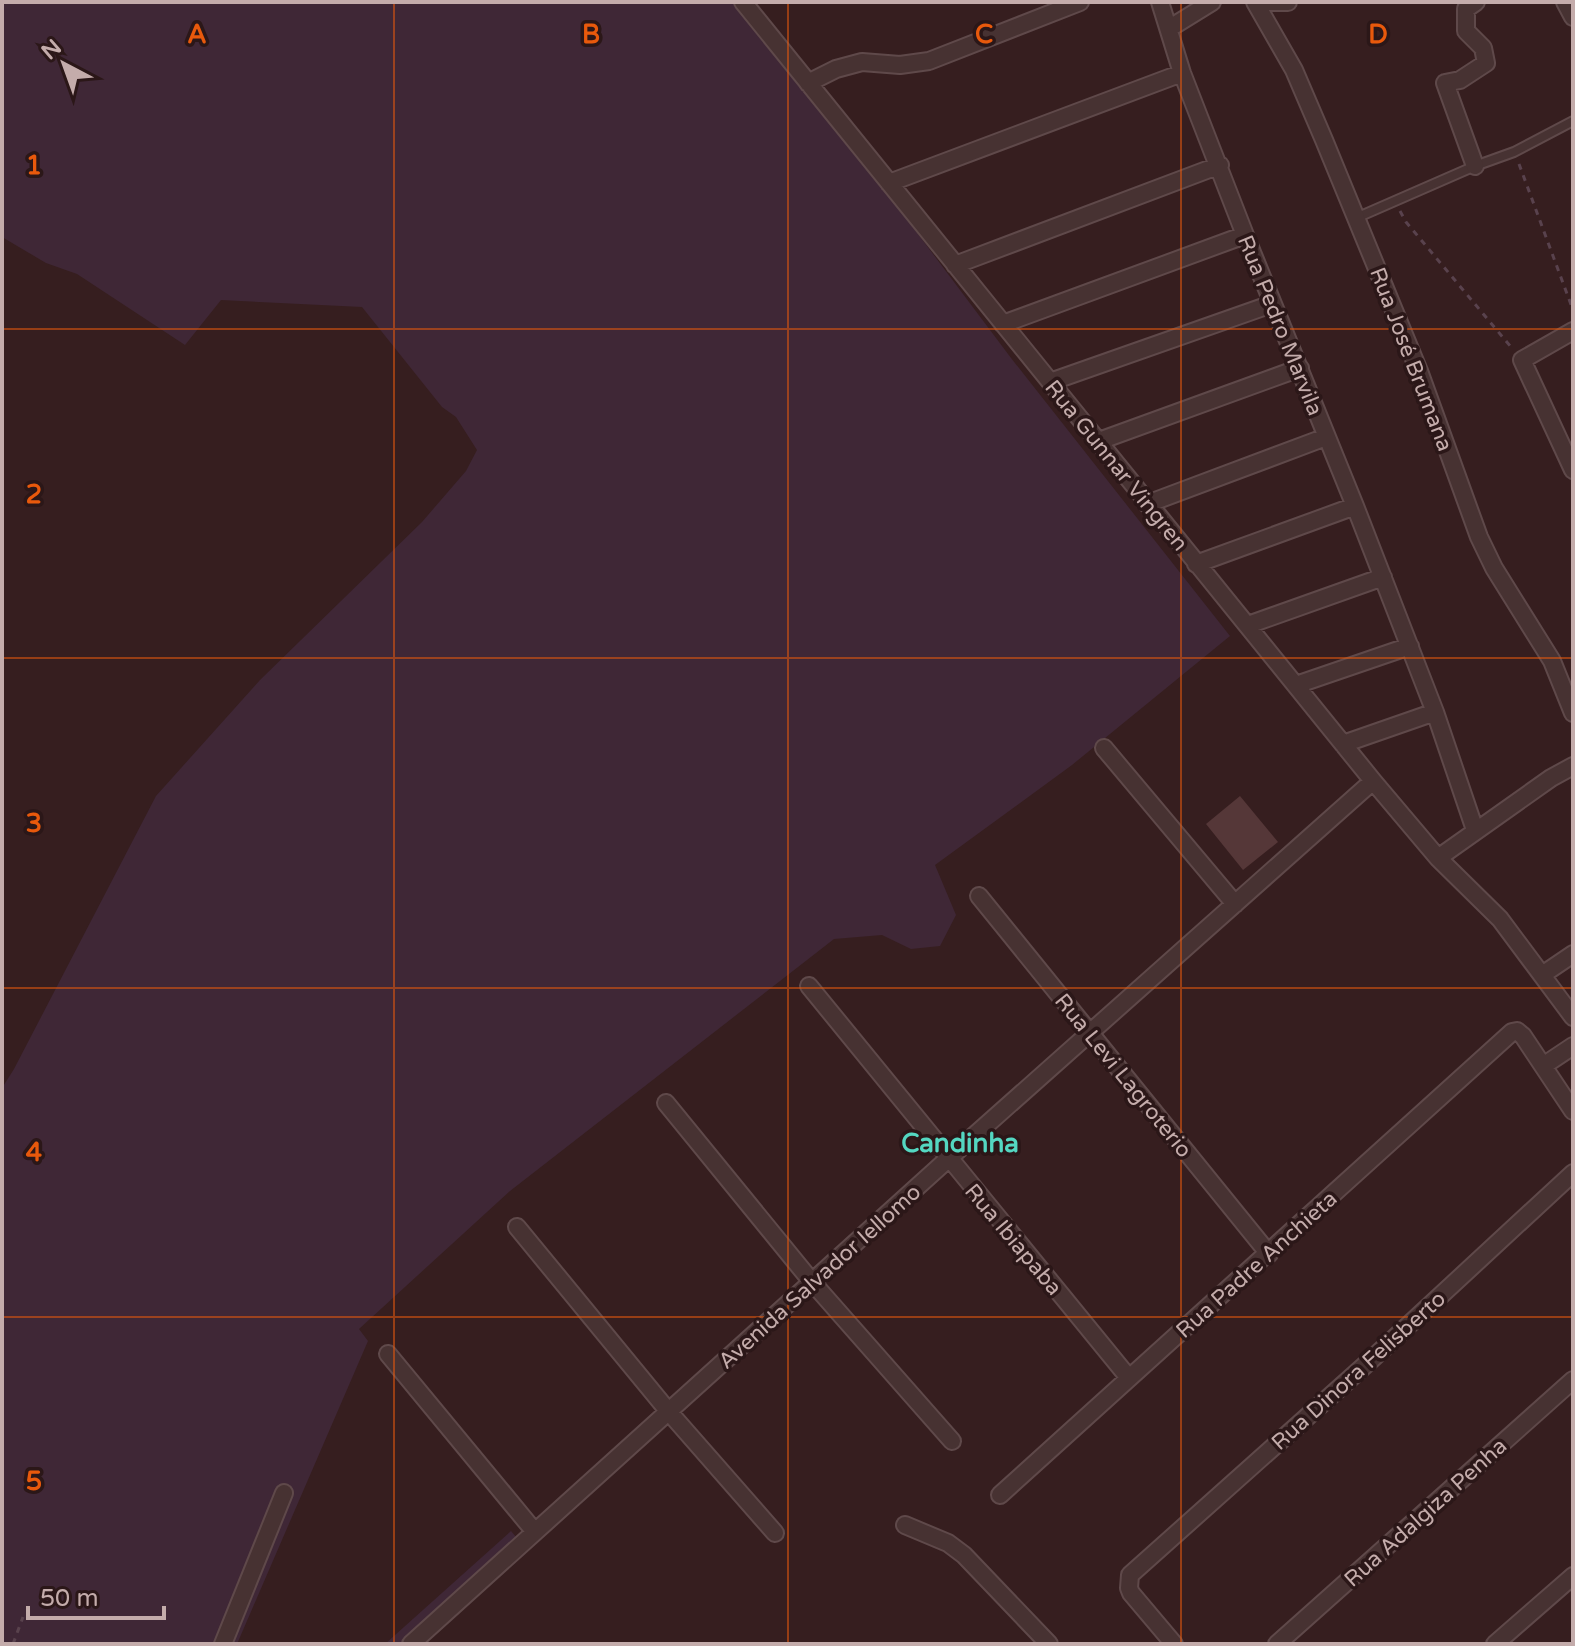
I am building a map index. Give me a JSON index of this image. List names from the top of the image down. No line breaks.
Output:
{"streets":{"street":["Rua Pedro Marvila","Rua José Brumana","Rua Gunnar Vingren","Rua Levi Lagroterio","Rua Ibiapaba","Rua Padre Anchieta","Avenida Salvador Iellomo","Rua Dinora Felisberto","Rua Adalgiza Penha"]},"crossings":[["Rua Gunnar Vingren","Avenida Salvador Iellomo"],["Rua Levi Lagroterio","Rua Padre Anchieta"],["Rua Levi Lagroterio","Avenida Salvador Iellomo"],["Rua Ibiapaba","Rua Padre Anchieta"],["Rua Ibiapaba","Avenida Salvador Iellomo"]],"districts":["Candinha"],"scale_bar":"50 m","north":"top left","grid":{"columns":["A","B","C","D"],"rows":["1","2","3","4","5"]}}
